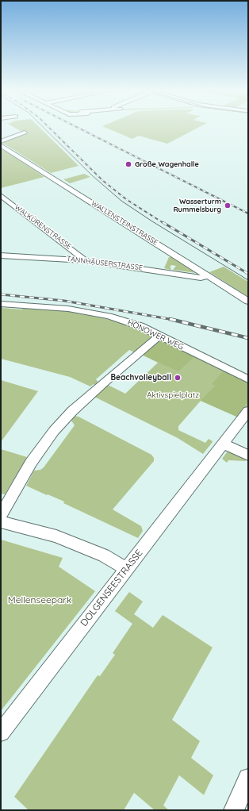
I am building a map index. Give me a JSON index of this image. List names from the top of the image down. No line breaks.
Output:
{"streets":{"street":["WALLENSTEINSTRASSE","WALKÜRENSTRASSE","TANNHÄUSERSTRASSE","HÖNOWER WEG","DOLGENSEESTRASSE"]},"crossings":[["WALLENSTEINSTRASSE","TANNHÄUSERSTRASSE"],["WALKÜRENSTRASSE","TANNHÄUSERSTRASSE"]],"parks":["Aktivspielplatz","Mellenseepark"],"places":["Große Wagenhalle","Wasserturm Rummelsburg","Beachvolleyball"]}
